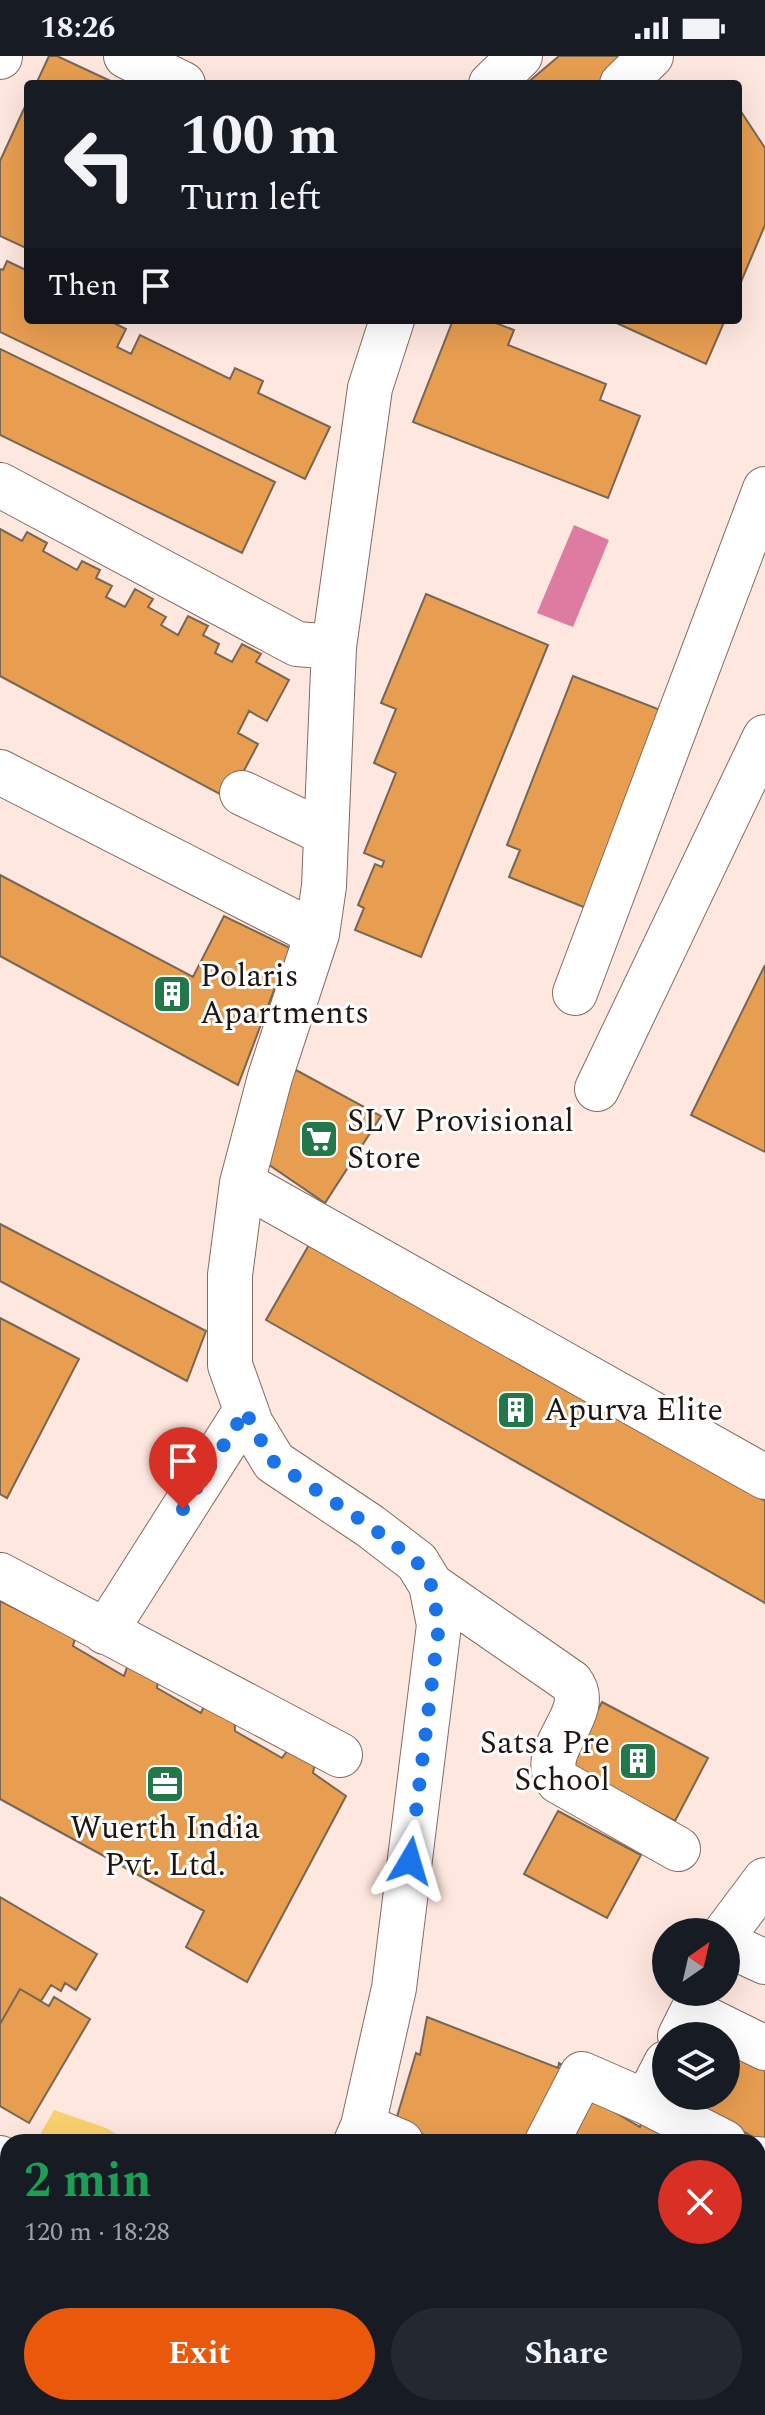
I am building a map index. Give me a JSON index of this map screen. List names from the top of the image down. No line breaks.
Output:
{"places":{"building":["Polaris Apartments","Apurva Elite","Satsa Pre School"],"supermarket":["SLV Provisional Store"],"office":["Wuerth India Pvt. Ltd."]},"north":"top right","page":{"status":"18:26","turn":["100 m","Turn left"],"then":"Then","heading":["2 min","120 m · 18:28"],"buttons":["Exit","Share"]}}
